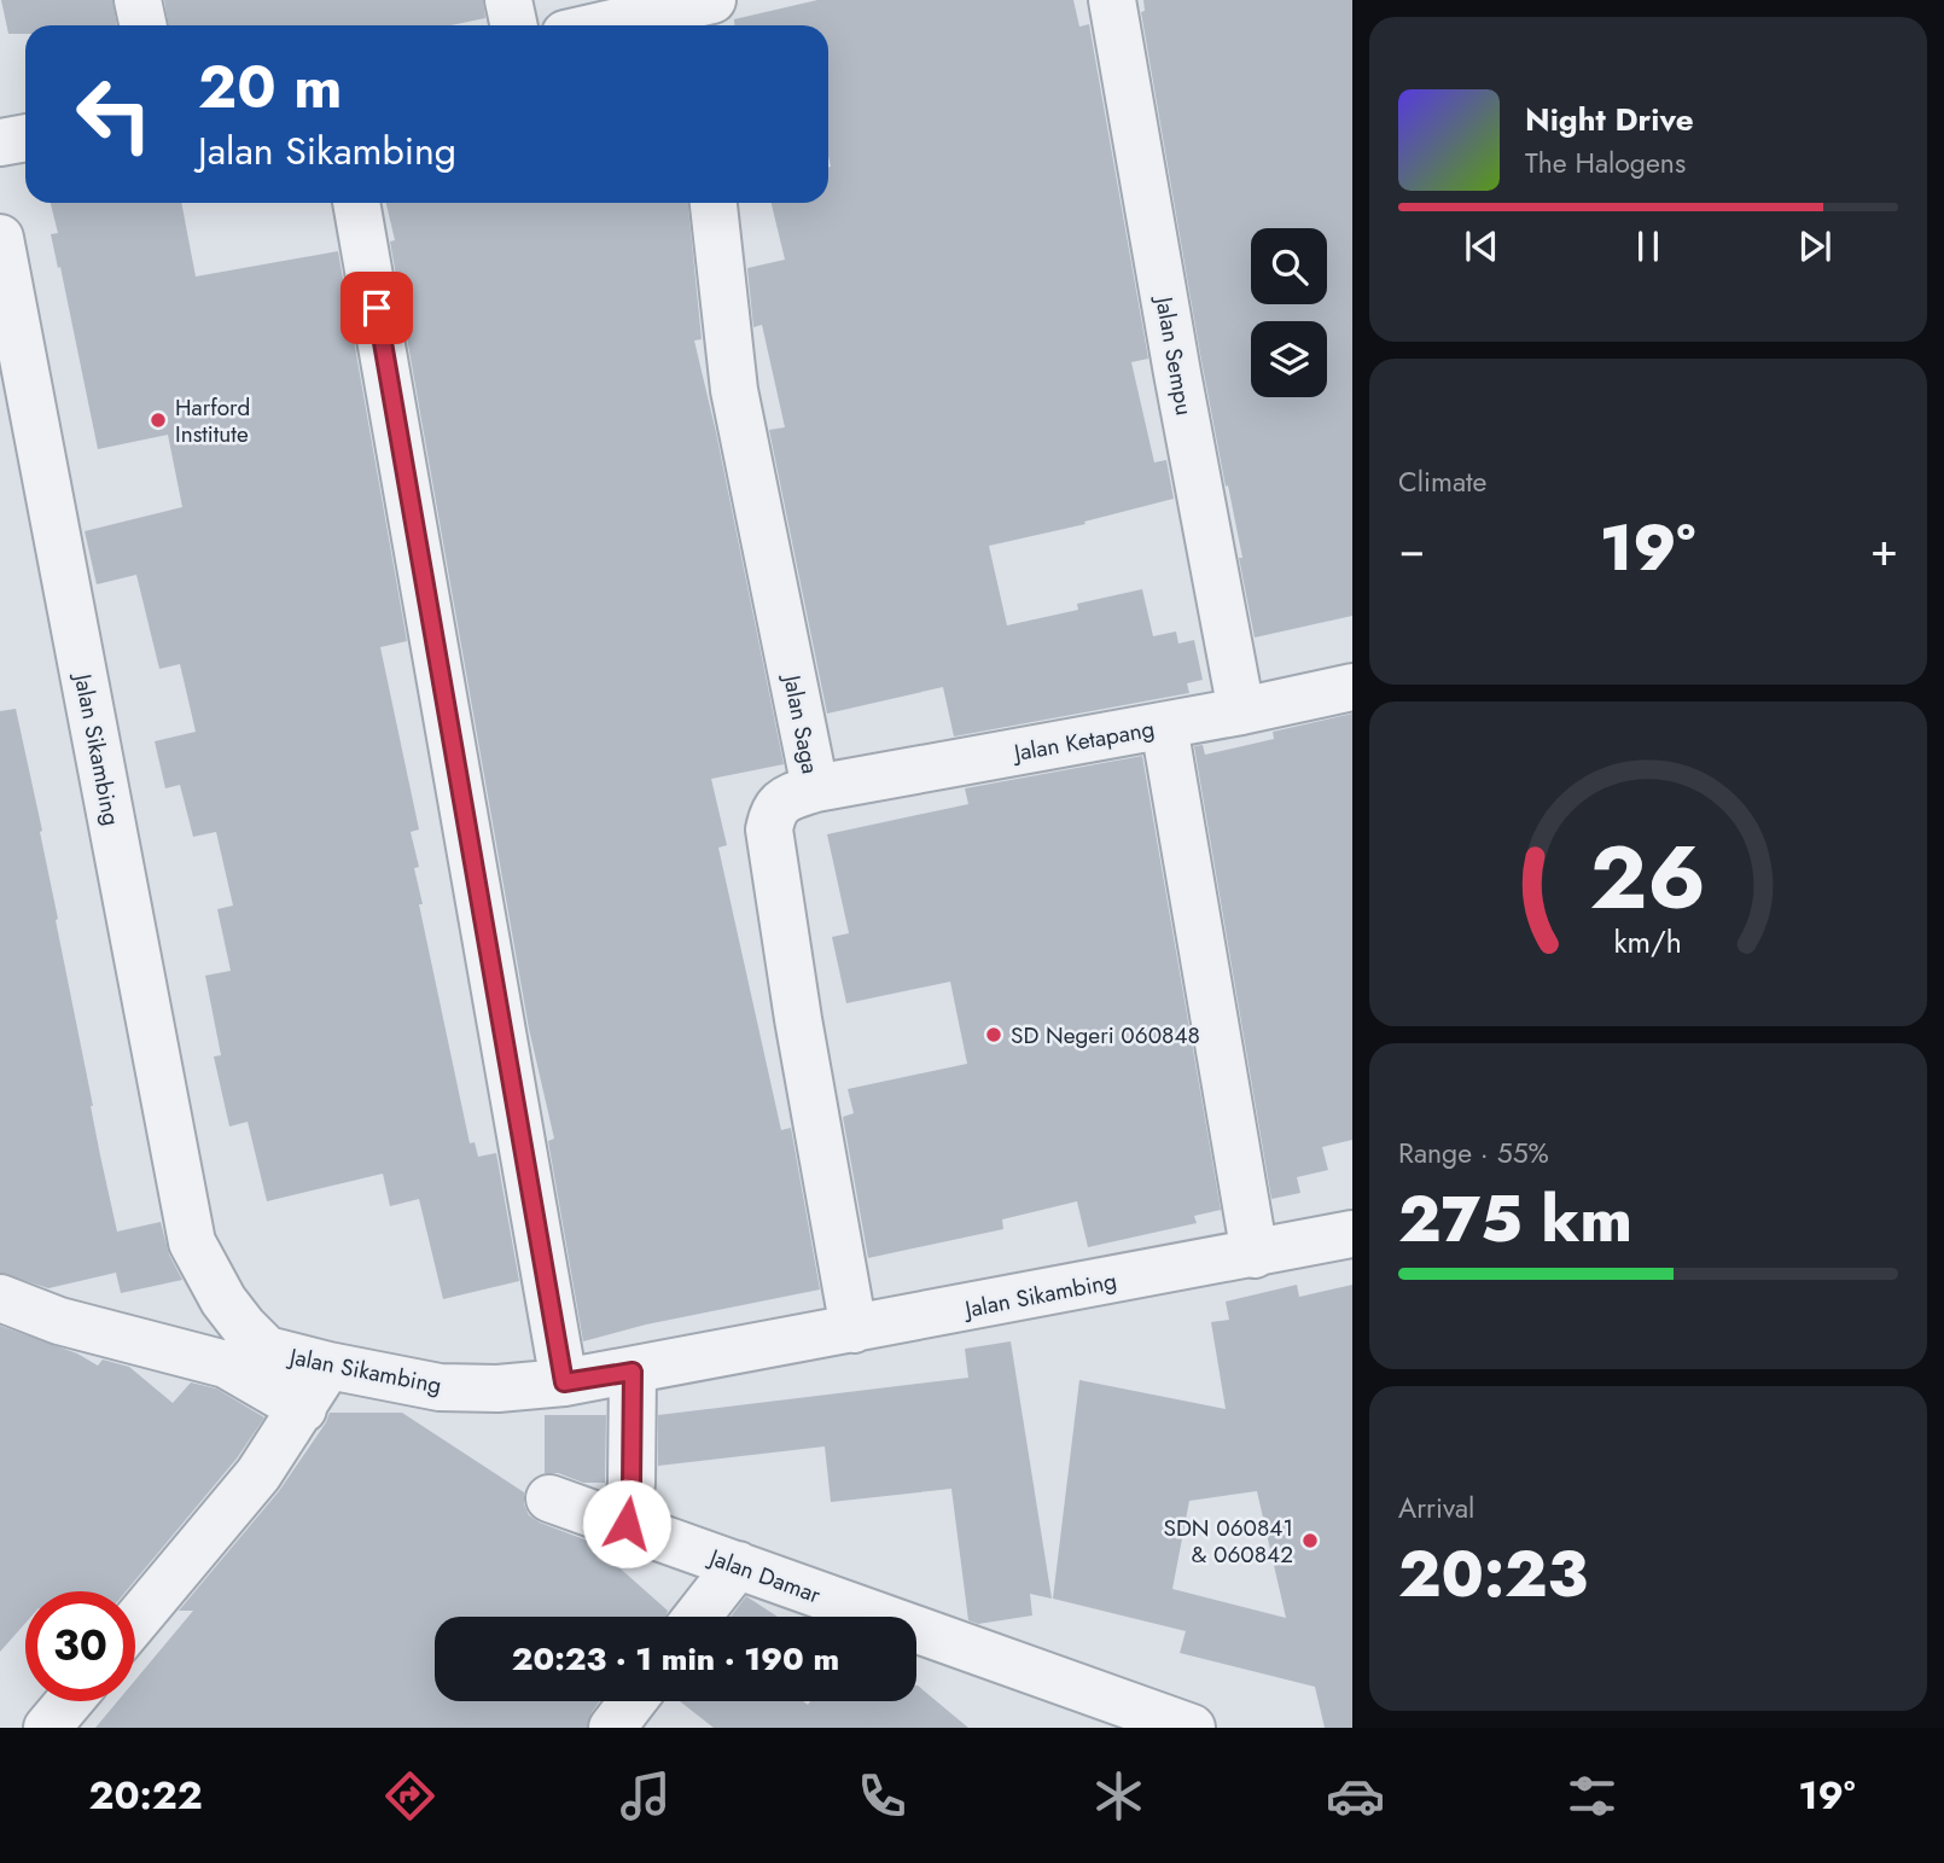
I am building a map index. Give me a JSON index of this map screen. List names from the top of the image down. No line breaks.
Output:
{"streets":{"street":["Jalan Sempu","Jalan Saga","Jalan Ketapang","Jalan Sikambing","Jalan Damar"]},"crossings":[["Jalan Sempu","Jalan Ketapang"],["Jalan Saga","Jalan Ketapang"],["Jalan Saga","Jalan Sikambing"]],"places":["Harford Institute","SD Negeri 060848","SDN 060841 & 060842"],"page":{"turn":["20 m","Jalan Sikambing"],"song":["Night Drive","The Halogens"],"tile":["Climate",["Range · 55%","275 km"],["Arrival","20:23"]],"heat":["−","19°","+"],"limit":"30","trip":"20:23 · 1 min · 190 m","tabs":["20:22","19°"],"gauge":["26","km/h"]}}
